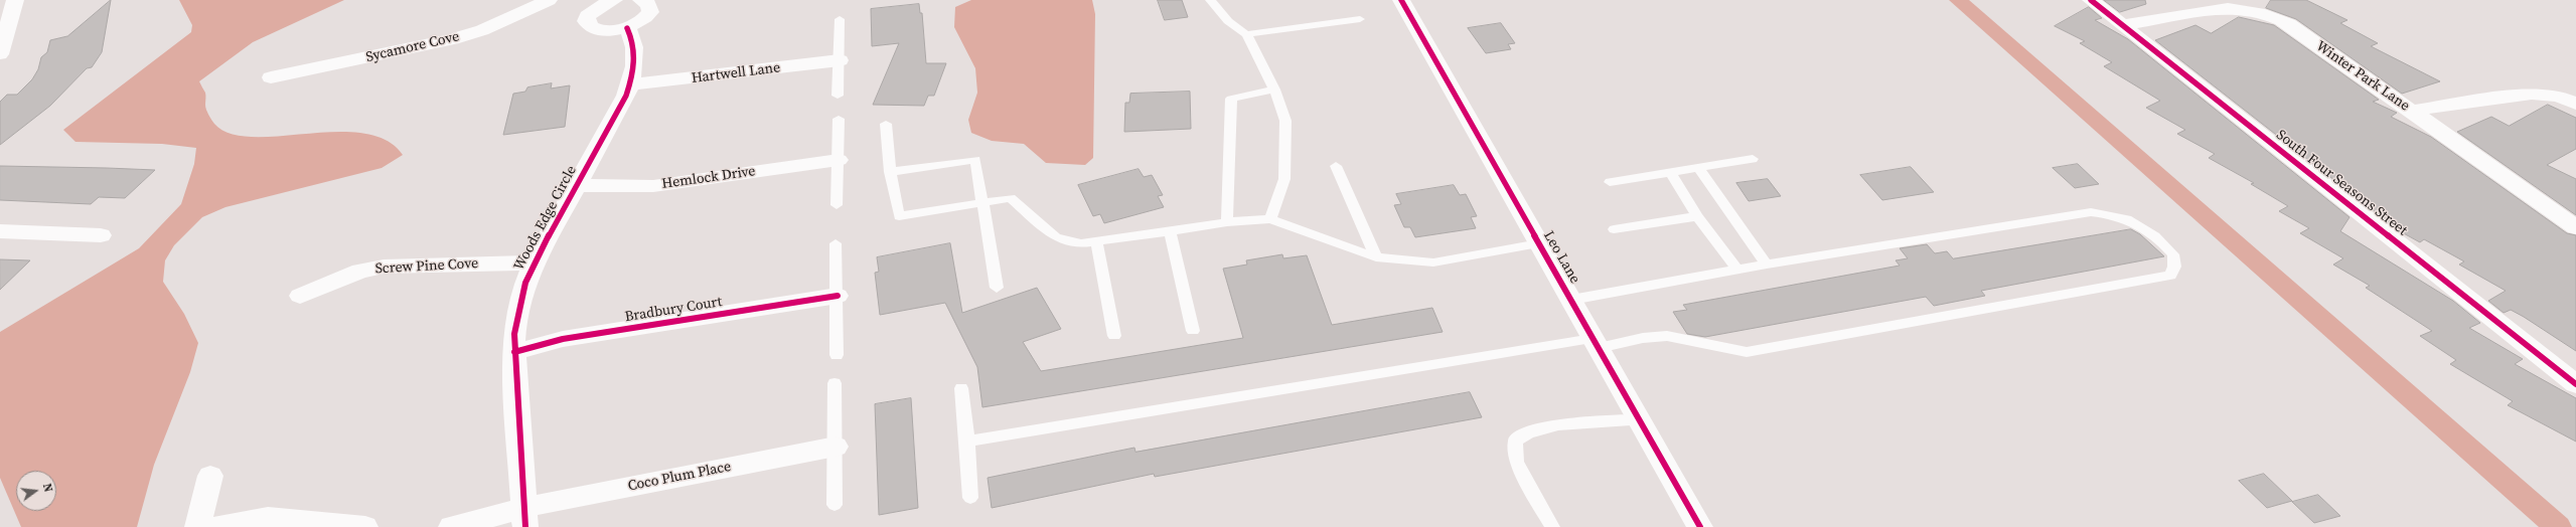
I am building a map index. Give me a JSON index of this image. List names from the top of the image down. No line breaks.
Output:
{"streets":{"street":["Sycamore Cove","Hartwell Lane","Winter Park Lane","Hemlock Drive","South Four Seasons Street","Woods Edge Circle","Leo Lane","Screw Pine Cove","Bradbury Court","Coco Plum Place"]},"crossings":[["Hartwell Lane","Woods Edge Circle"],["Winter Park Lane","South Four Seasons Street"],["Hemlock Drive","Woods Edge Circle"],["Woods Edge Circle","Screw Pine Cove"],["Woods Edge Circle","Bradbury Court"],["Woods Edge Circle","Coco Plum Place"]],"north":"right"}
